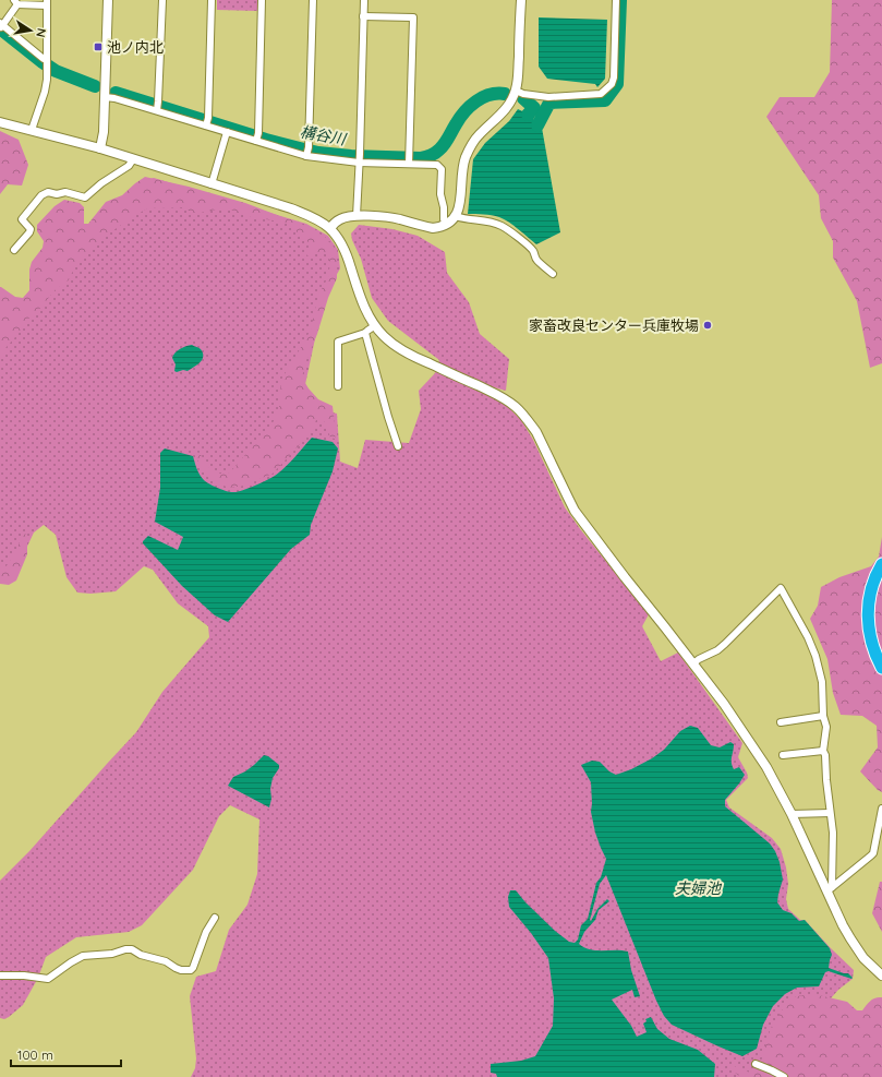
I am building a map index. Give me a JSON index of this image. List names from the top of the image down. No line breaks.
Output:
{"water":["構谷川","夫婦池"],"places":{"transit":["池ノ内北"],"other":["家畜改良センター兵庫牧場"]},"scale_bar":"100 m","north":"right"}
